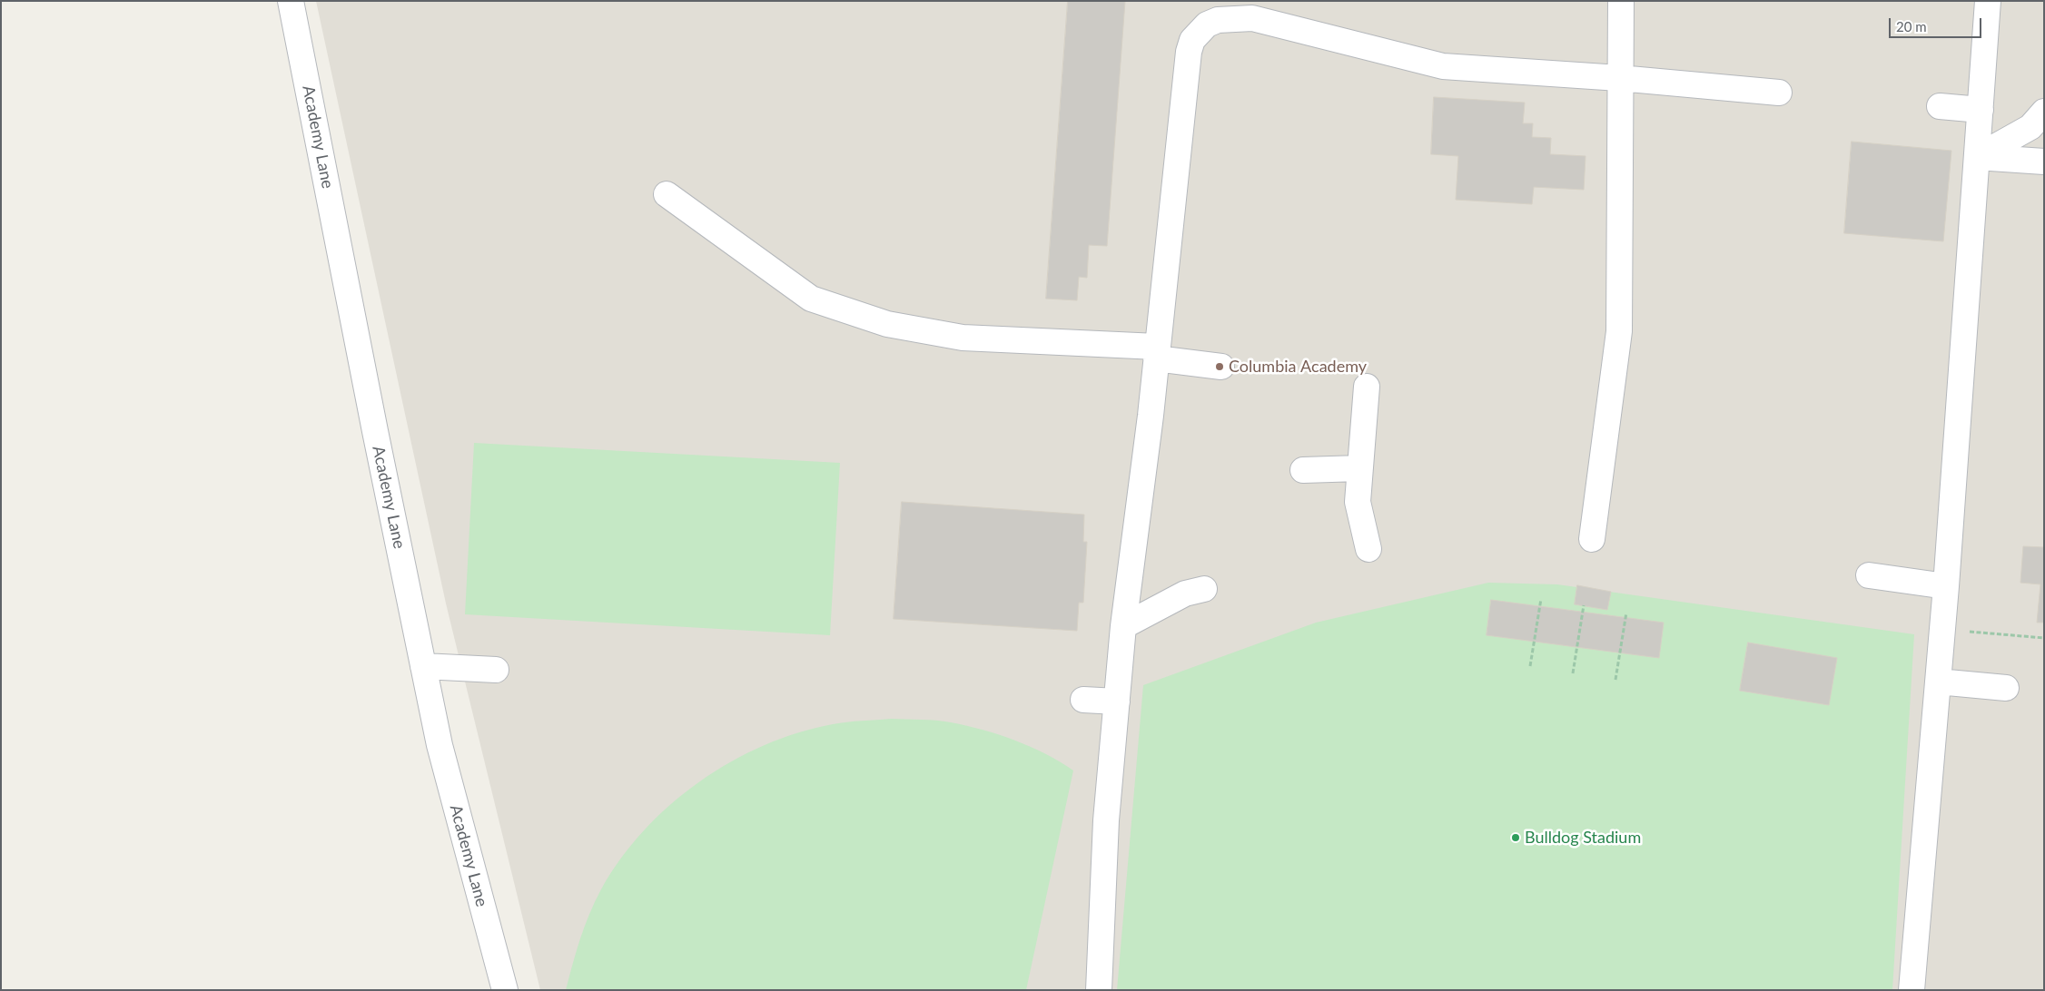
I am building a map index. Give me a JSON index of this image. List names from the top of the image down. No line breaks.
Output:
{"streets":{"street":["Academy Lane"]},"places":["Columbia Academy","Bulldog Stadium"],"scale_bar":"20 m"}
